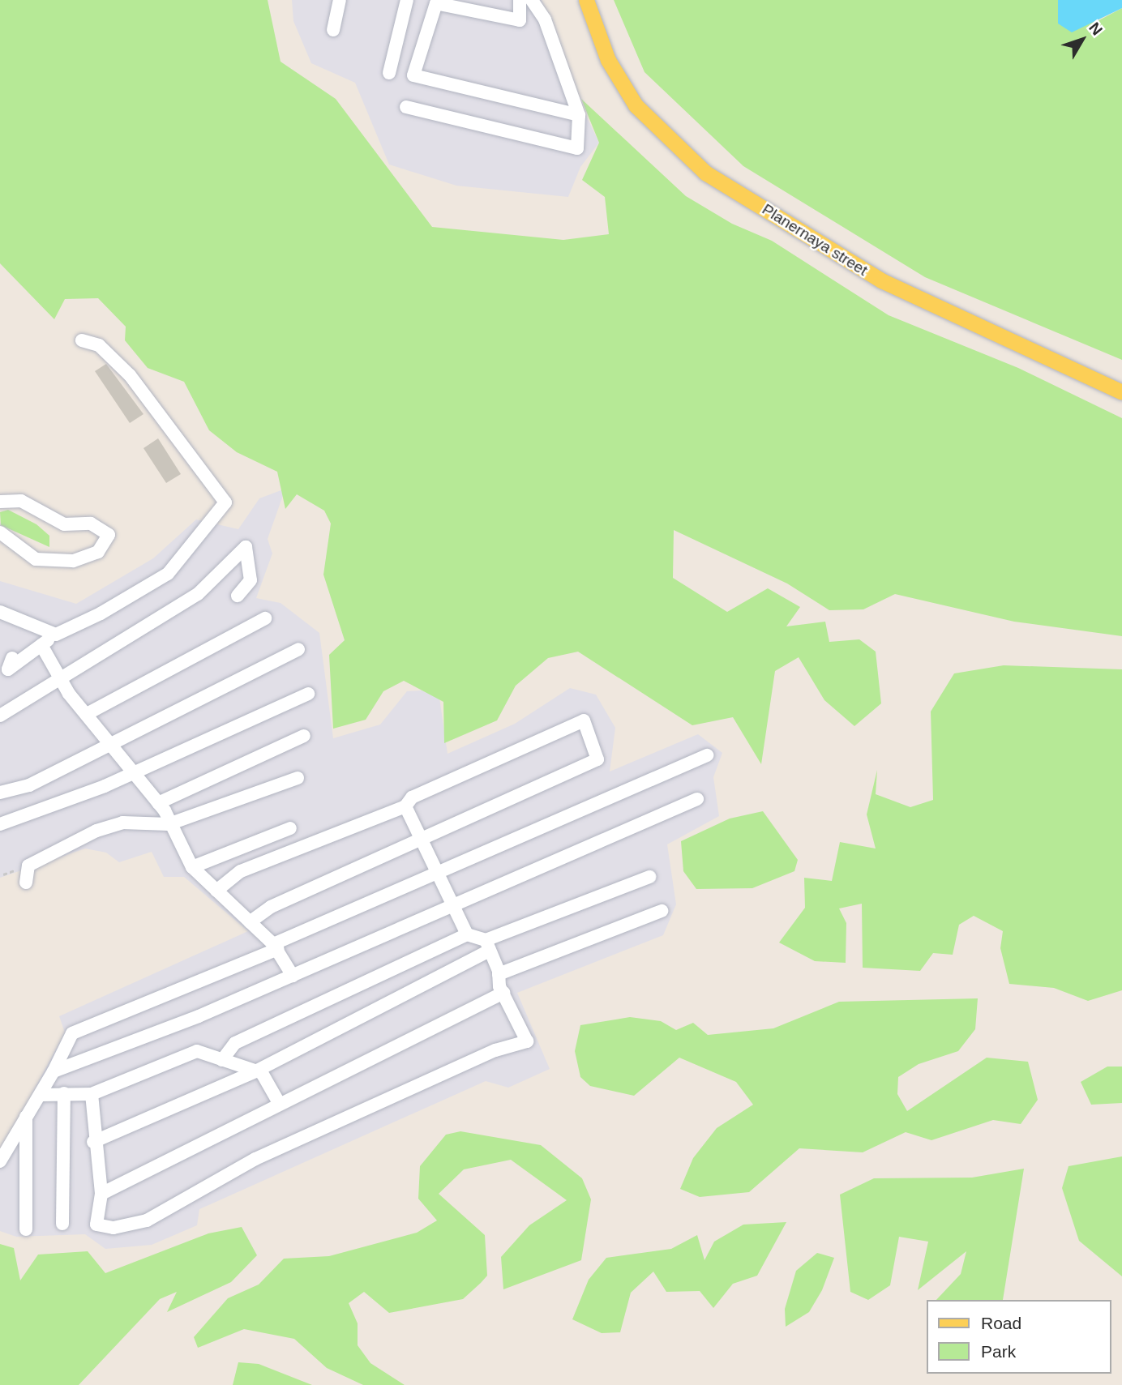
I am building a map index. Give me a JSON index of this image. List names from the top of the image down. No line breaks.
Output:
{"streets":{"main road":["Planernaya street"]},"legend":["Road","Park"],"north":"top right"}
